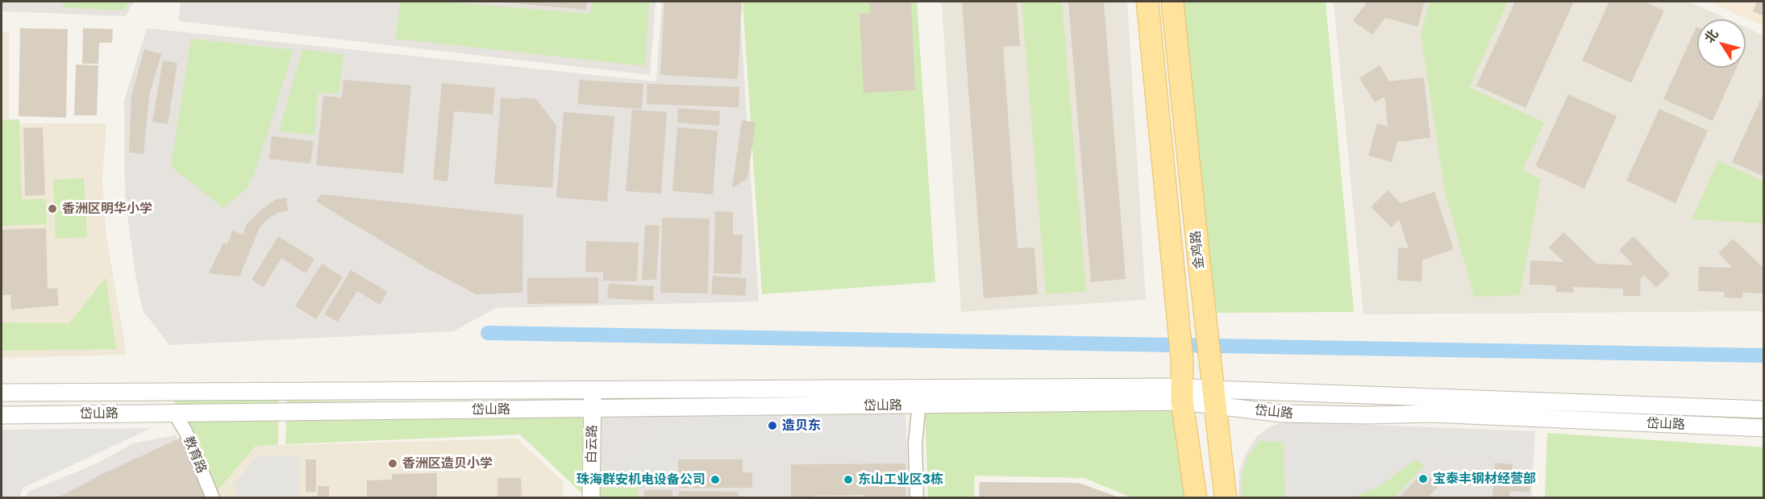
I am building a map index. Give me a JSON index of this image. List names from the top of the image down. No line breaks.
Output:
{"streets":{"main road":["金鸡路"],"street":["岱山路","白云路","教育路"]},"crossings":[["金鸡路","岱山路"],["岱山路","白云路"],["岱山路","教育路"]],"places":["香洲区明华小学","造贝东","香洲区造贝小学","宝泰丰钢材经营部","珠海群安机电设备公司","东山工业区3栋"],"north":"top left"}
